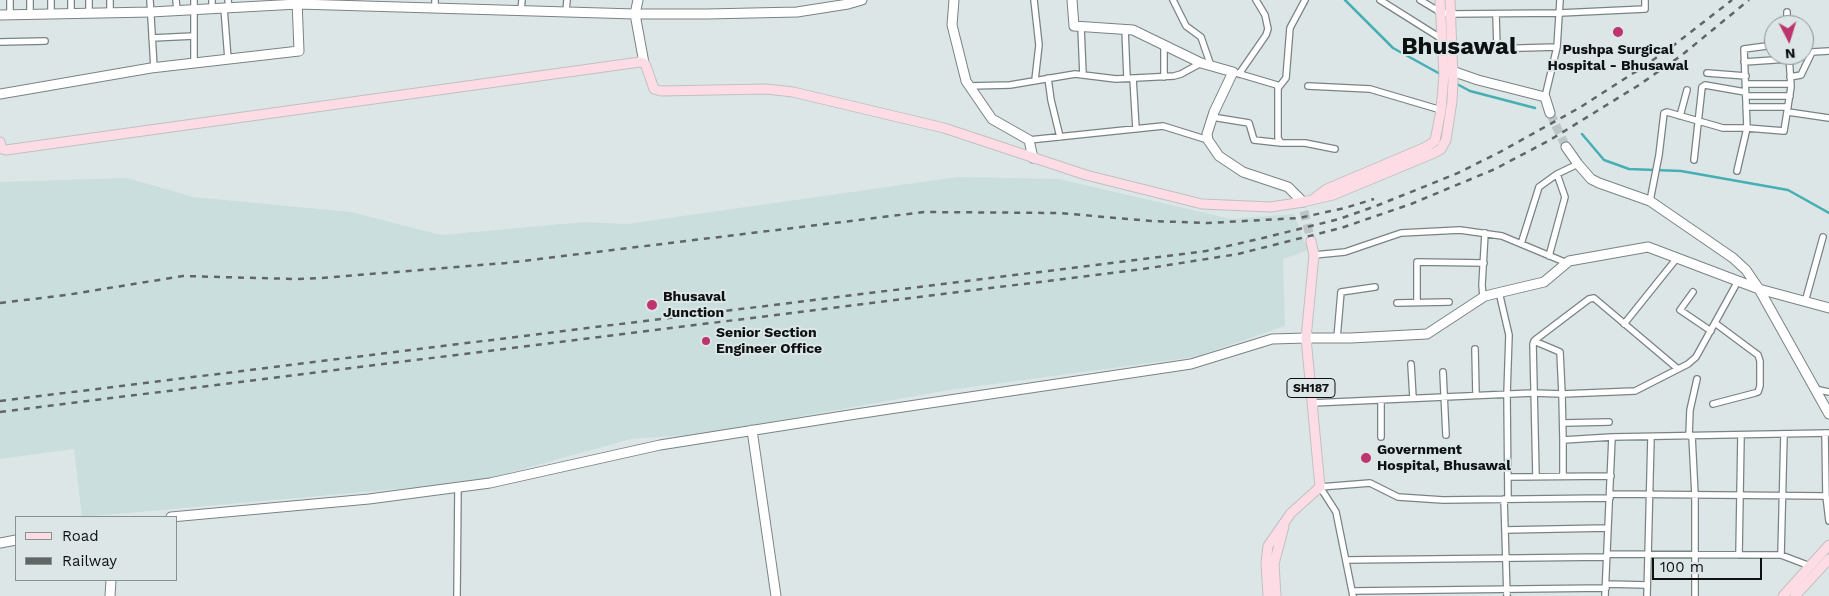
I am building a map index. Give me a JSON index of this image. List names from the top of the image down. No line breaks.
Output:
{"streets":{"main road":["SH187"]},"districts":["Bhusawal"],"places":["Pushpa Surgical Hospital - Bhusawal","Bhusaval Junction","Senior Section Engineer Office","Government Hospital, Bhusawal"],"legend":["Road","Railway"],"scale_bar":"100 m","north":"bottom"}
